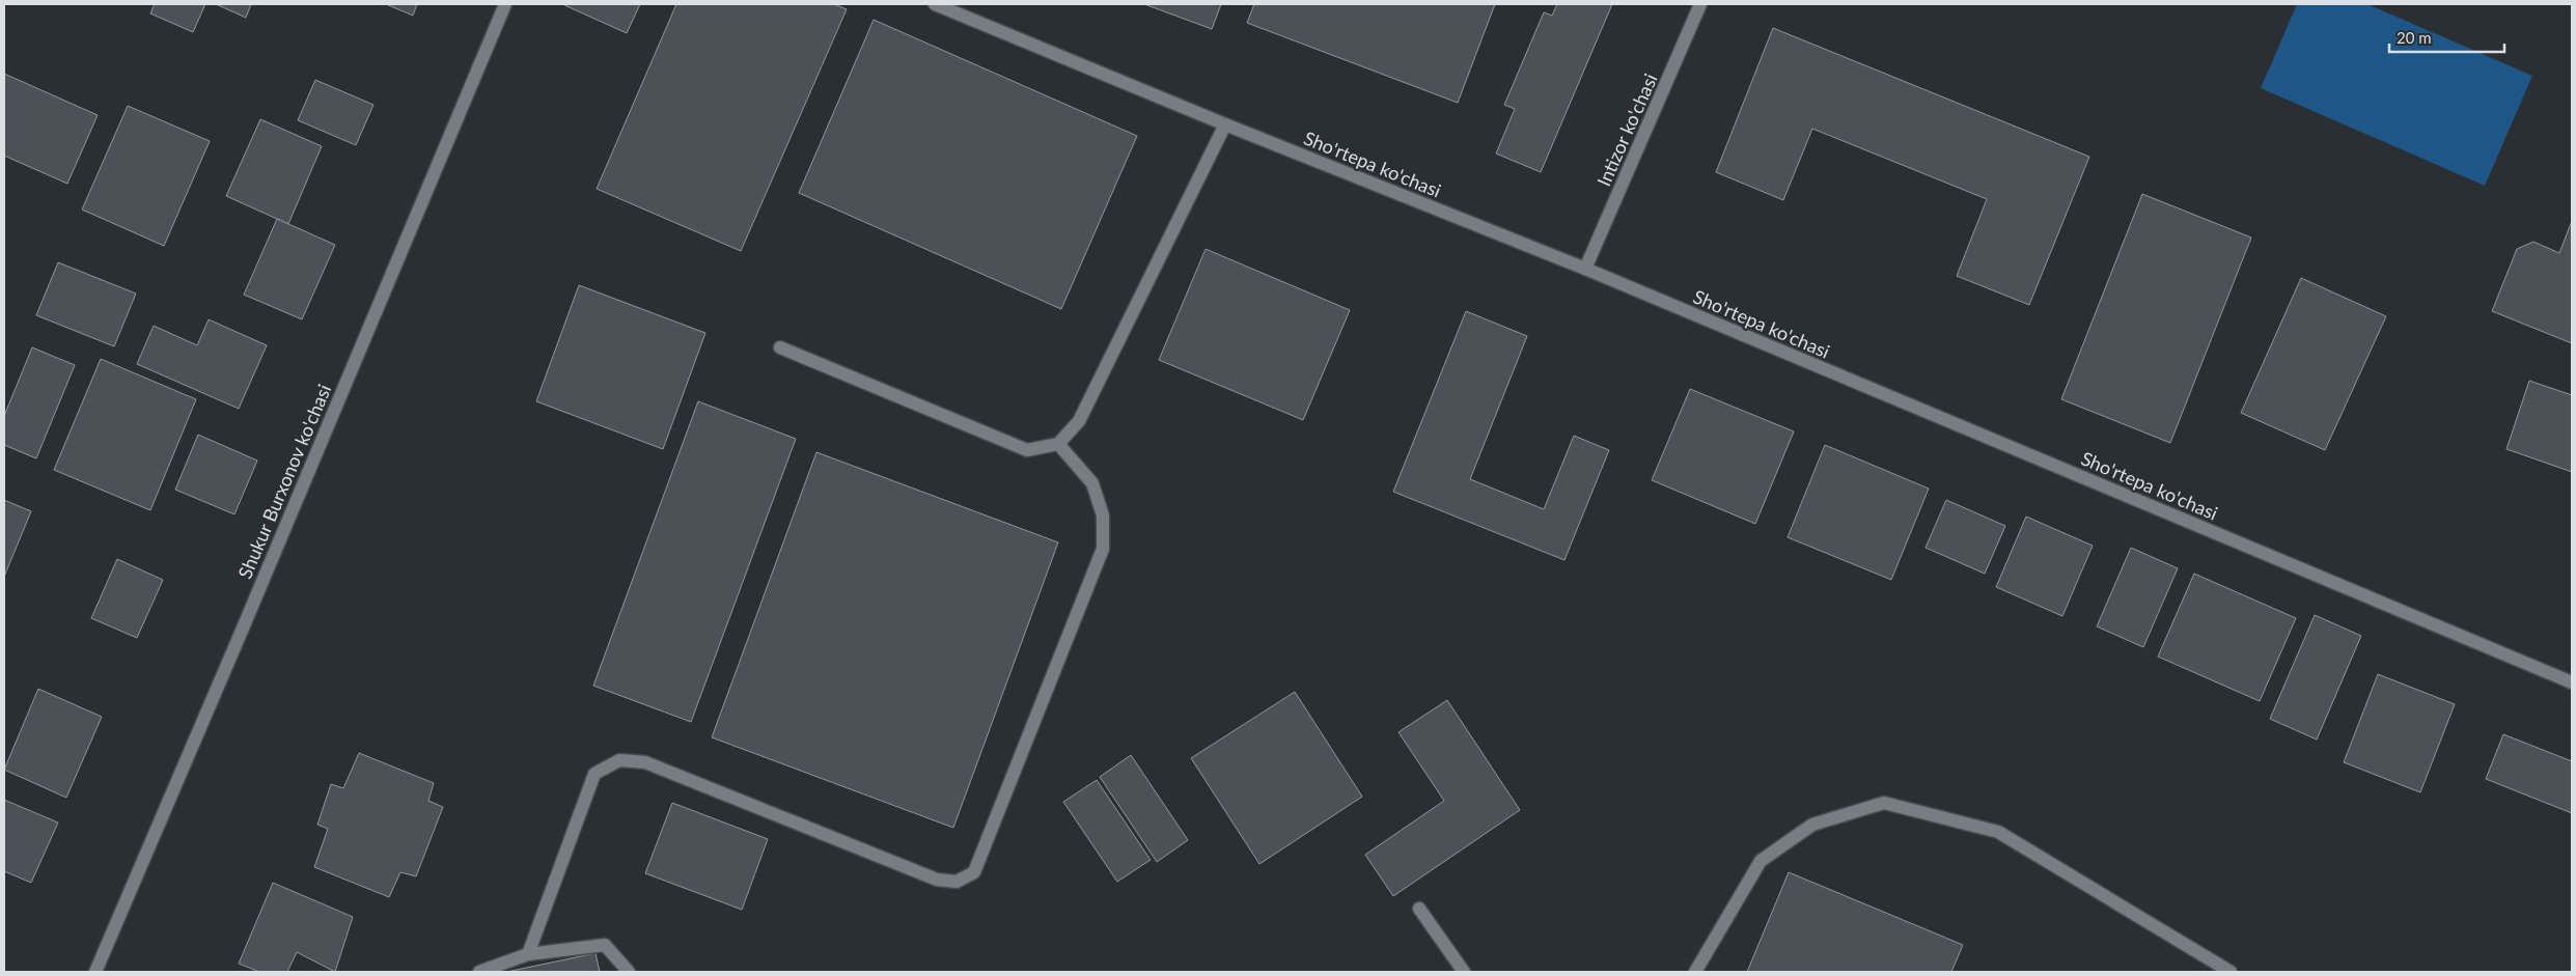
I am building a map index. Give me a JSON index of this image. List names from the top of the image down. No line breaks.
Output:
{"streets":{"street":["Intizor ko'chasi","Sho'rtepa ko'chasi","Shukur Burxonov ko'chasi"]},"crossings":[["Intizor ko'chasi","Sho'rtepa ko'chasi"]],"scale_bar":"20 m"}
